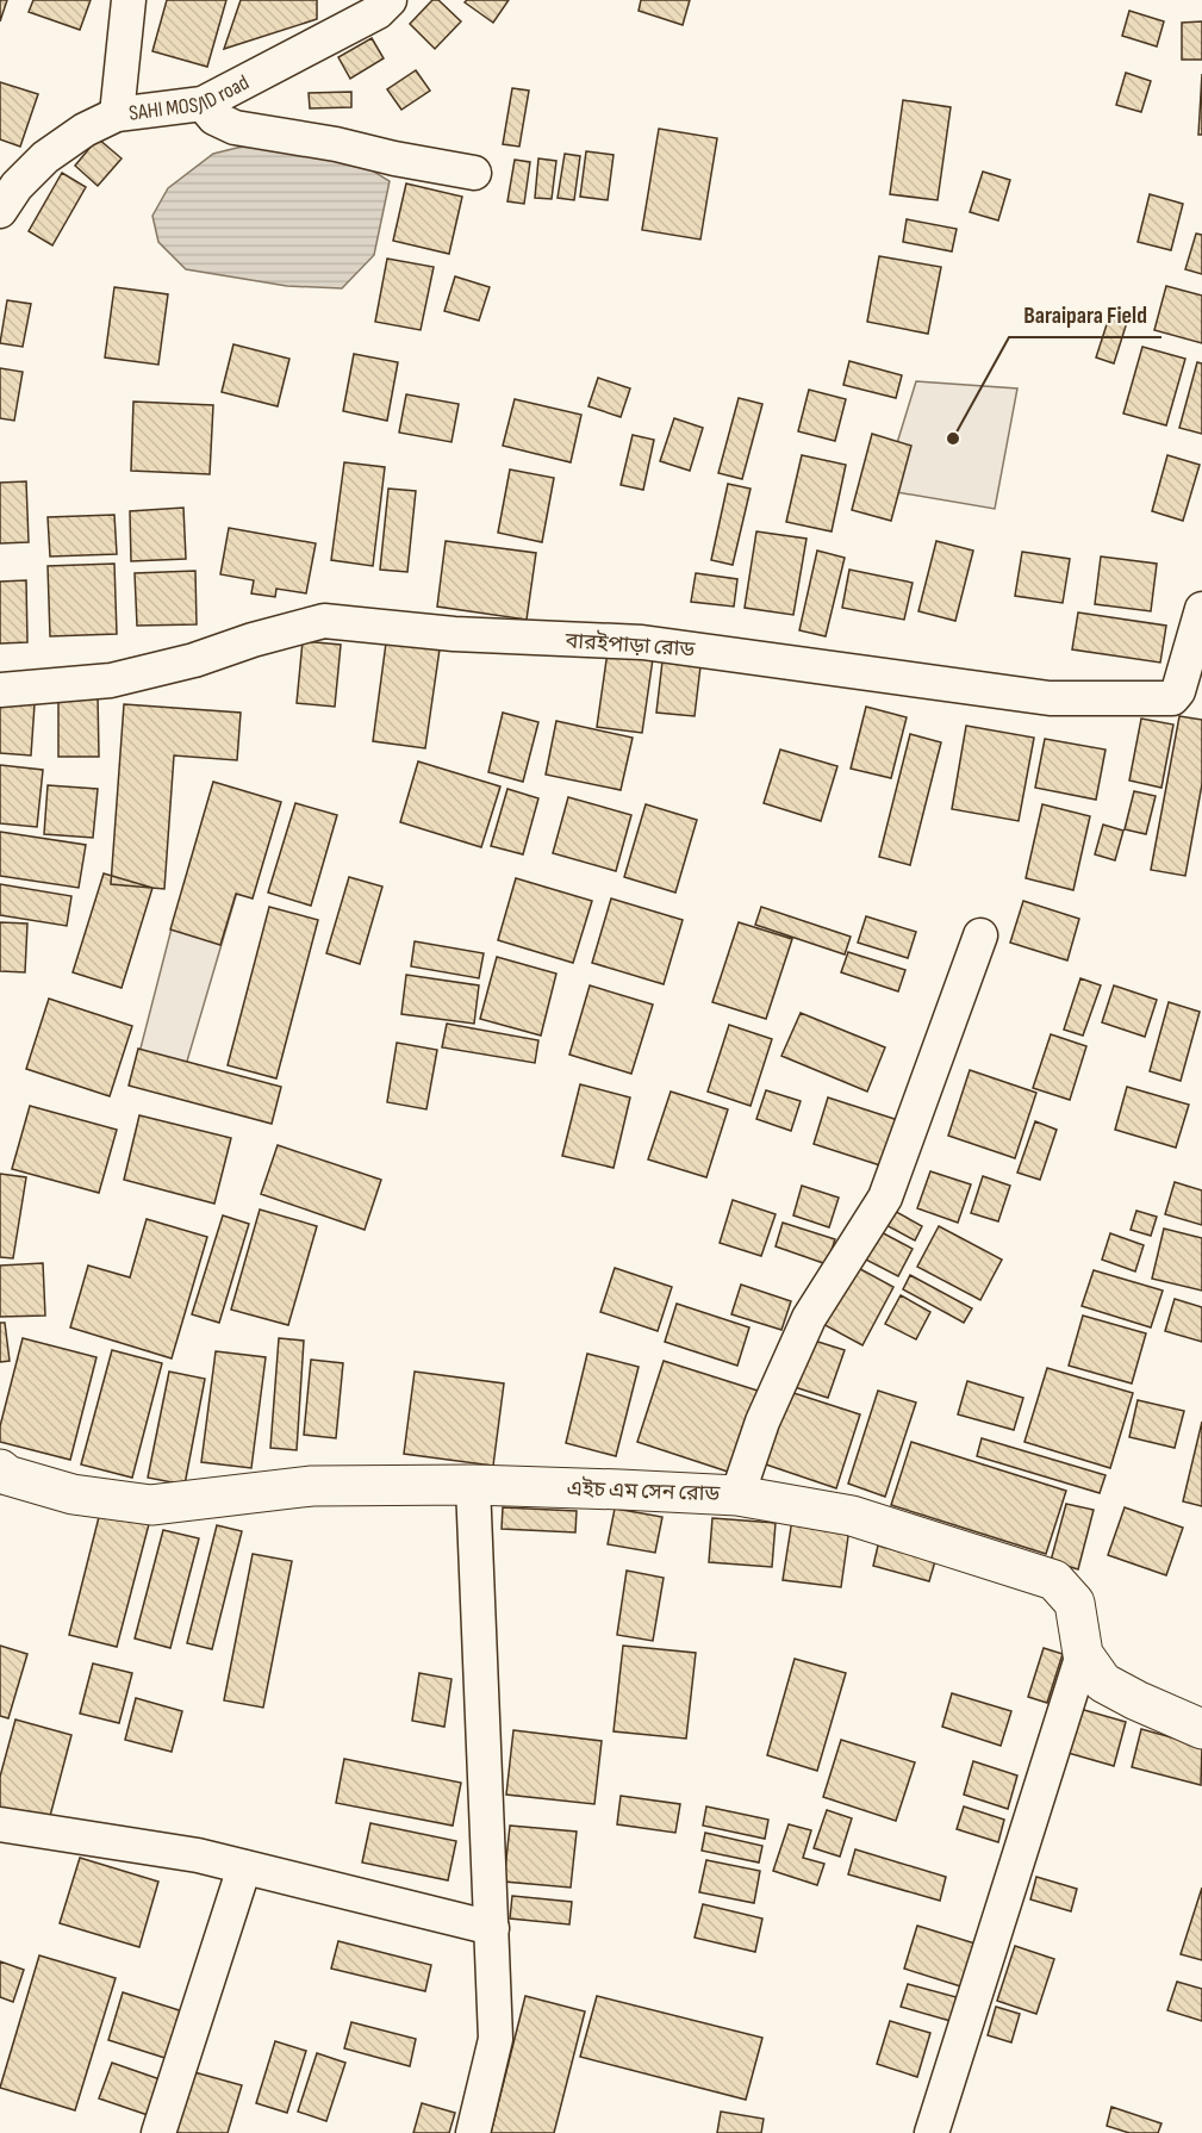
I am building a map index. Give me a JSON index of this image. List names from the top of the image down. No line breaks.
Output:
{"streets":{"main road":["এইচ এম সেন রোড"],"street":["SAHI MOSJID road","বারইপাড়া রোড"]},"places":["Baraipara Field"]}
